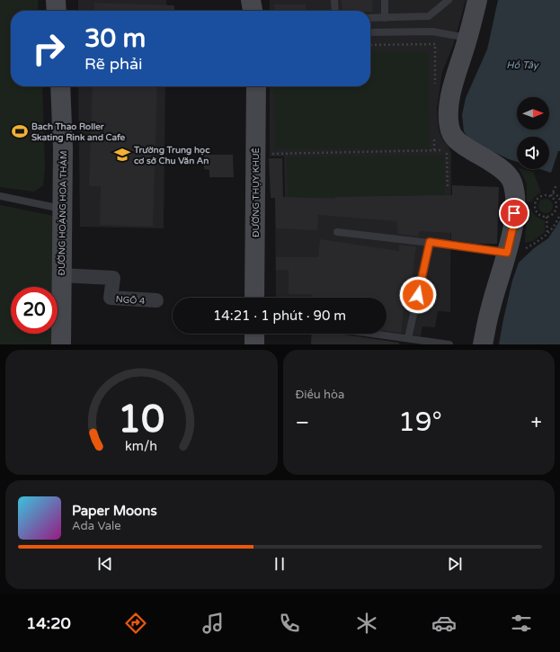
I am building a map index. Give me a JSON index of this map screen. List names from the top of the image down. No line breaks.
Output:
{"streets":{"main road":["ĐƯỜNG THỤY KHUÊ","ĐƯỜNG HOÀNG HOA THÁM"],"street":["NGÕ 4"]},"crossings":[["ĐƯỜNG HOÀNG HOA THÁM","NGÕ 4"]],"water":["Hồ Tây"],"places":{"sports":["Bach Thao Roller Skating Rink and Cafe"],"school or university":["Trường Trung học cơ sở Chu Văn An"]},"north":"right","page":{"turn":["30 m","Rẽ phải"],"limit":"20","trip":"14:21 · 1 phút · 90 m","tile":"Điều hòa","heat":["−","19°","+"],"song":["Paper Moons","Ada Vale"],"tabs":"14:20","gauge":["10","km/h"]}}
